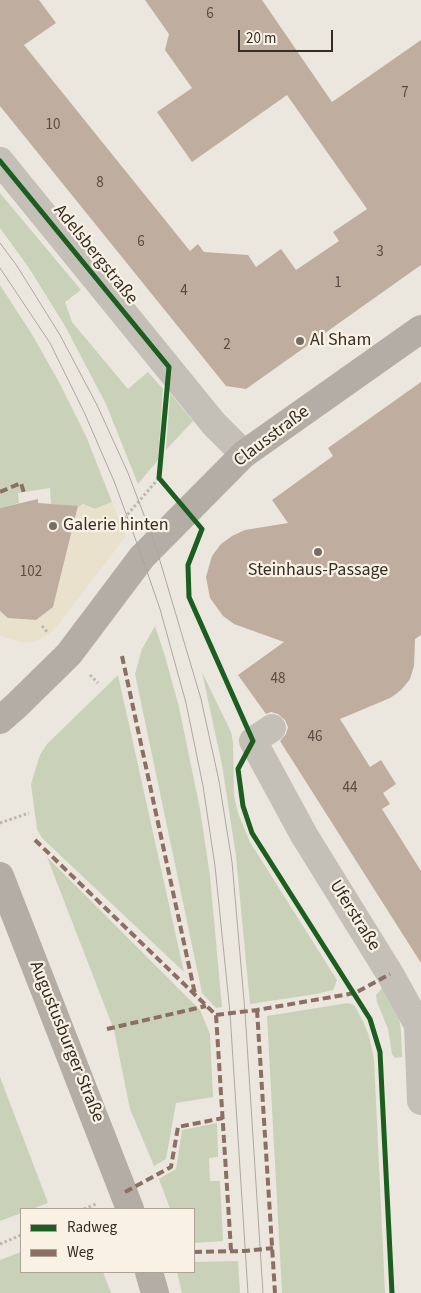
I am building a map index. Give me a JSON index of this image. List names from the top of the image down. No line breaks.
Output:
{"streets":{"main road":["Clausstraße","Augustusburger Straße"],"street":["Adelsbergstraße","Uferstraße"]},"crossings":[["Adelsbergstraße","Clausstraße"]],"places":["Al Sham","Galerie hinten","Steinhaus-Passage"],"house_numbers":["6","7","10","8","6","3","1","4","2","102","48","46","44"],"legend":["Radweg","Weg"],"scale_bar":"20 m"}
